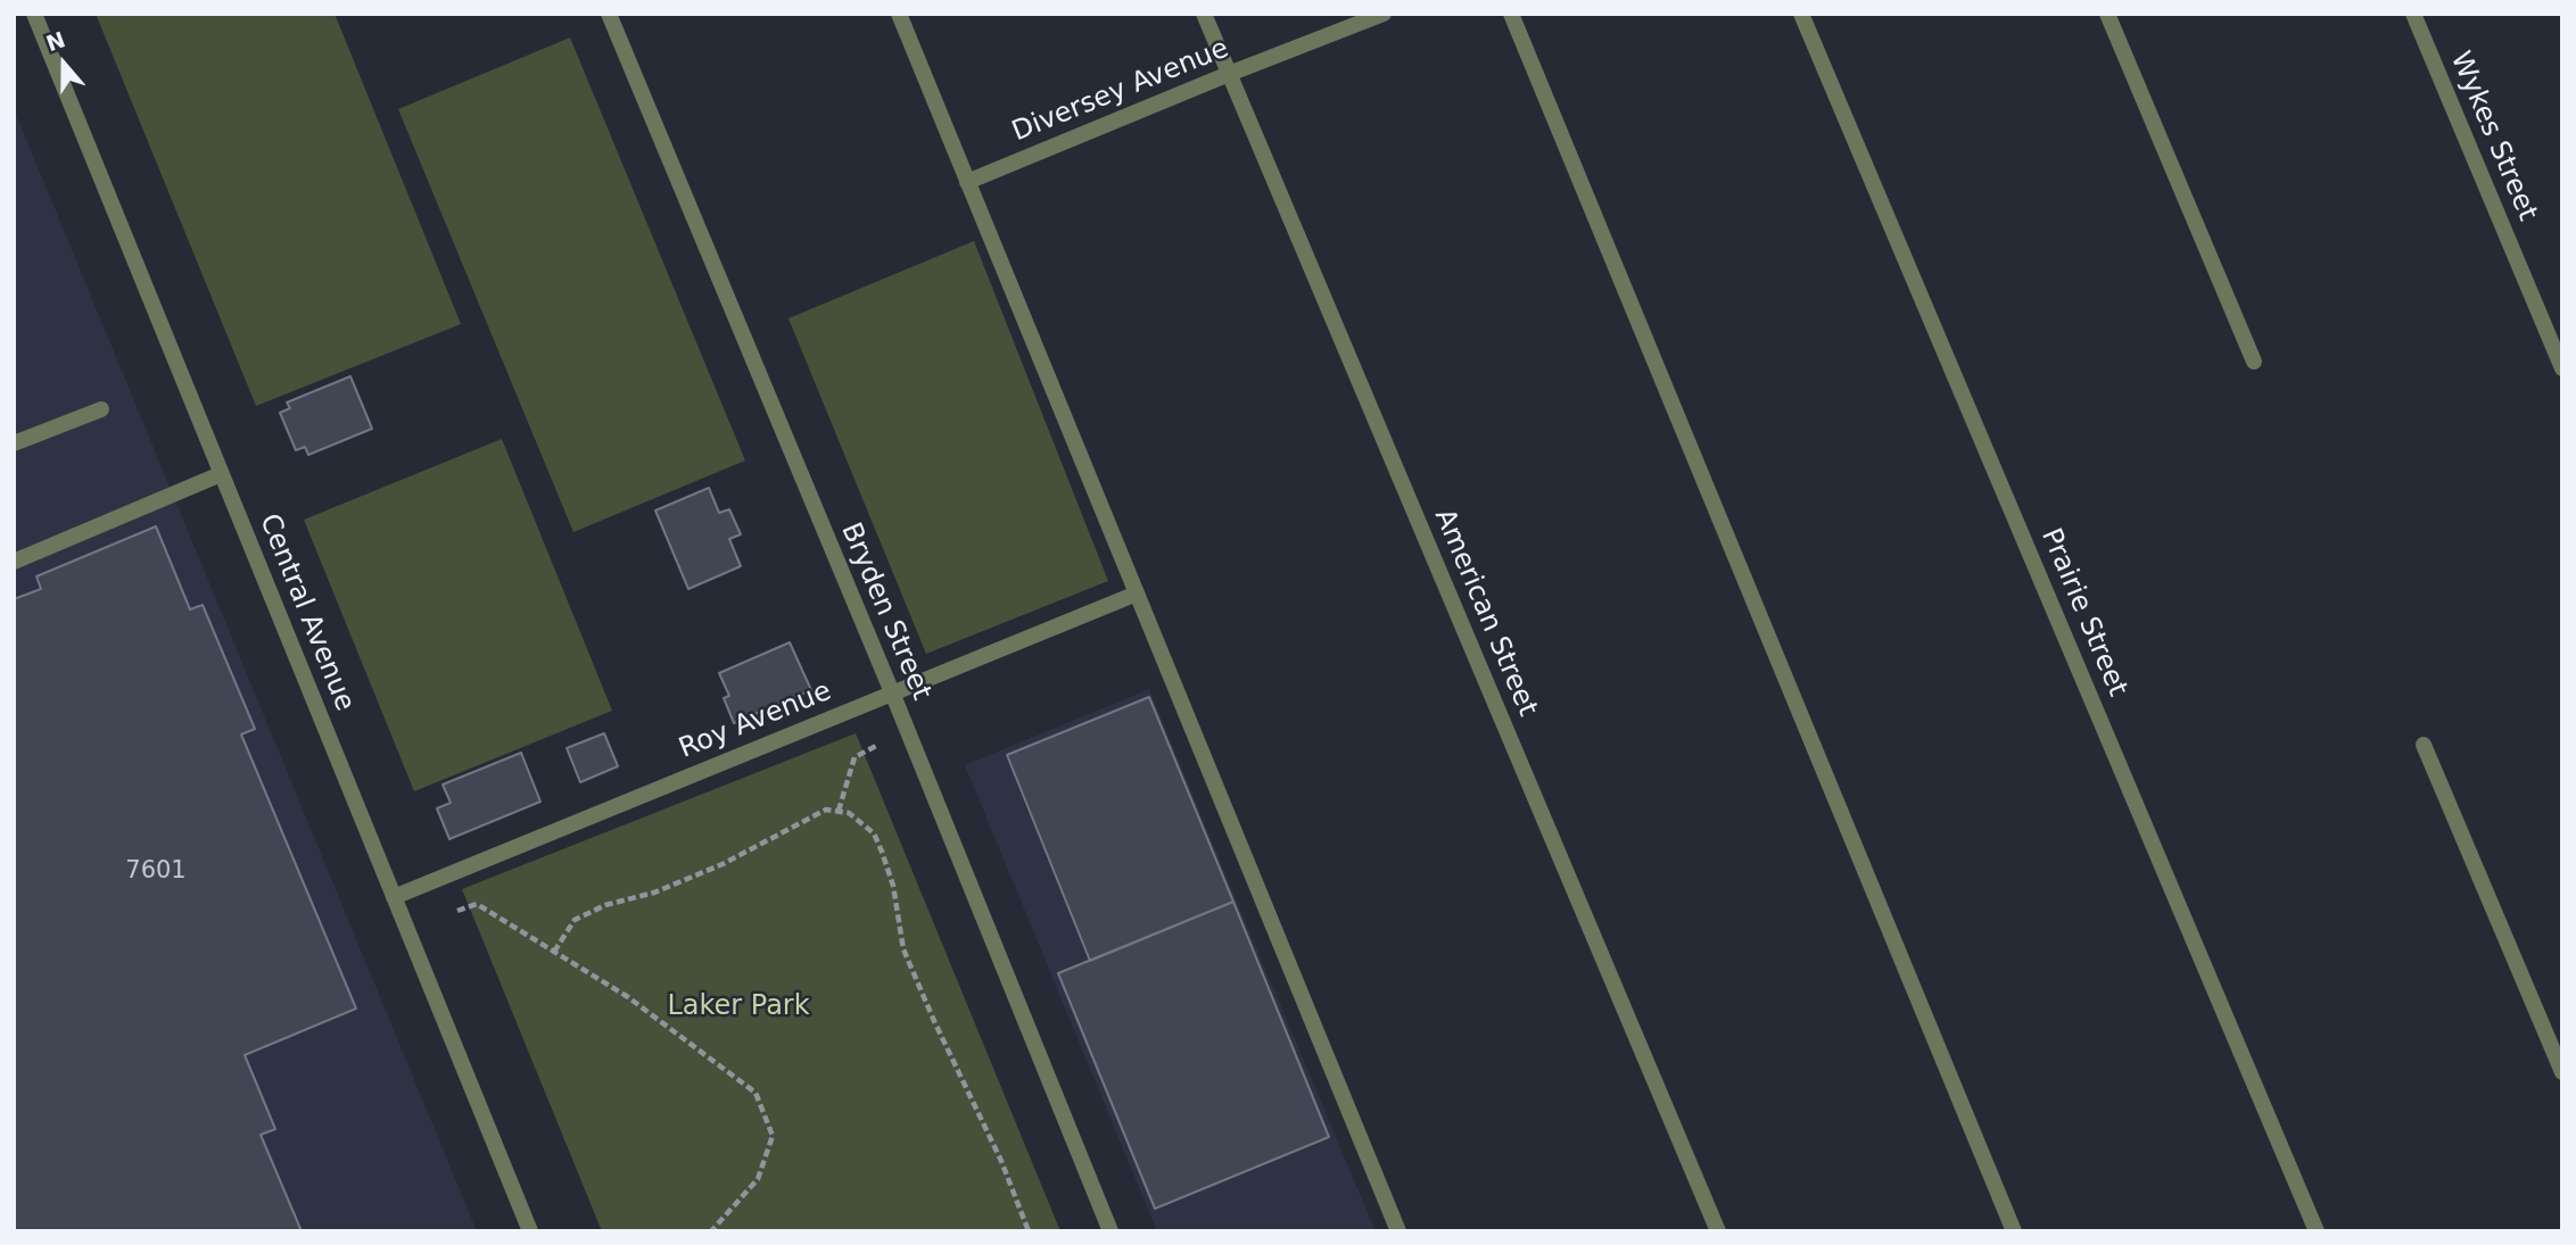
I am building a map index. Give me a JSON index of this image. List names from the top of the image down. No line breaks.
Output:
{"streets":{"street":["Diversey Avenue","Wykes Street","Bryden Street","Central Avenue","American Street","Prairie Street","Roy Avenue"]},"crossings":[["Diversey Avenue","American Street"],["Bryden Street","Roy Avenue"],["Central Avenue","Roy Avenue"]],"parks":["Laker Park"],"house_numbers":["7601"],"north":"top"}
